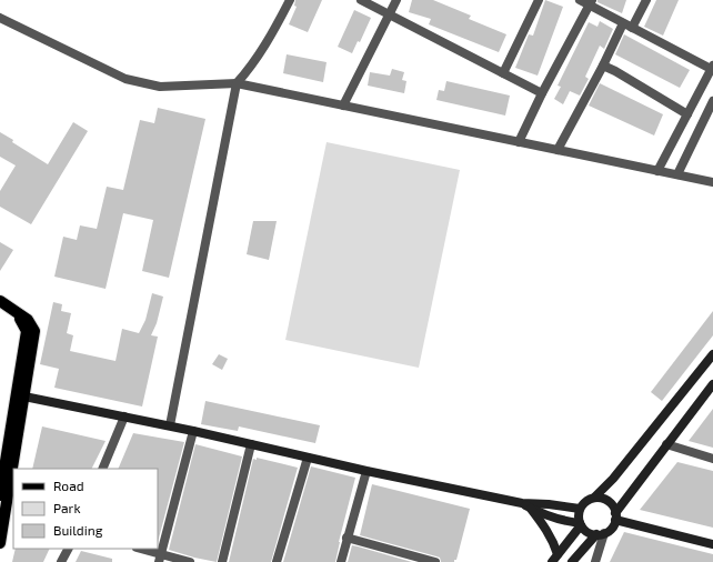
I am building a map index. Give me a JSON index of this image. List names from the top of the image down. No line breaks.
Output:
{"legend":["Road","Park","Building"]}
